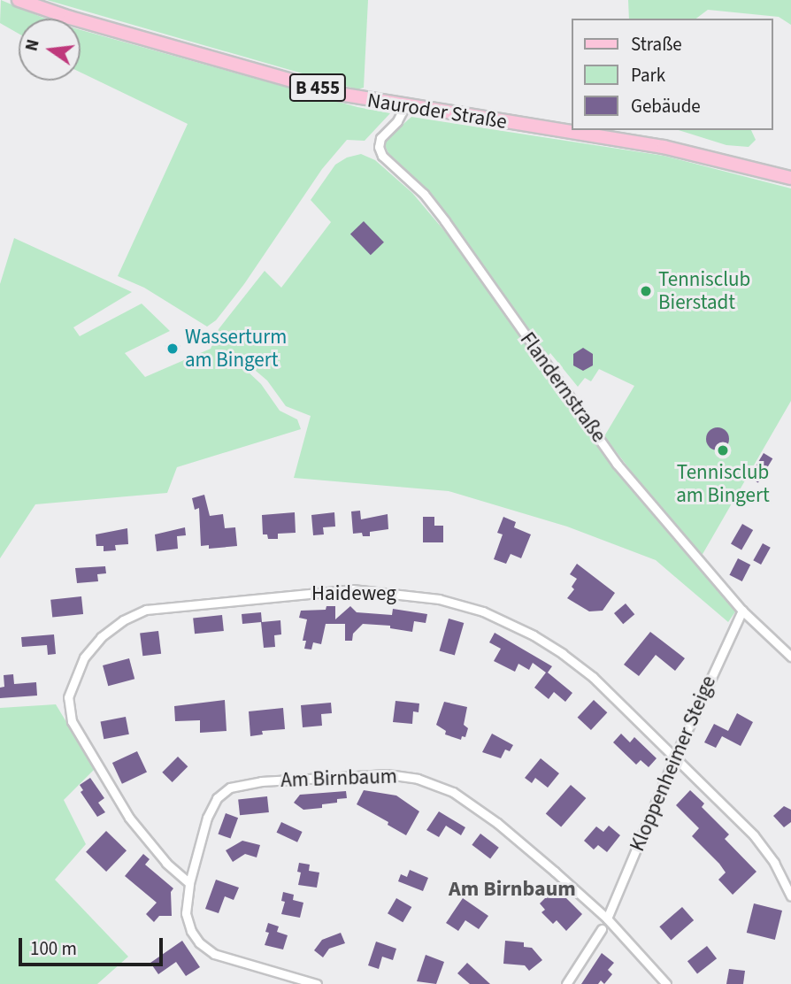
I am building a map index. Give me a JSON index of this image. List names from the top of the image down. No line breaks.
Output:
{"streets":{"main road":["B 455","Nauroder Straße"],"street":["Flandernstraße","Haideweg","Kloppenheimer Steige","Am Birnbaum"]},"crossings":[["Nauroder Straße","Flandernstraße"],["Flandernstraße","Kloppenheimer Steige"],["Haideweg","Kloppenheimer Steige"],["Haideweg","Am Birnbaum"],["Kloppenheimer Steige","Am Birnbaum"]],"districts":["Am Birnbaum"],"places":["Tennisclub Bierstadt","Wasserturm am Bingert","Tennisclub am Bingert"],"legend":["Straße","Park","Gebäude"],"scale_bar":"100 m","north":"left"}
